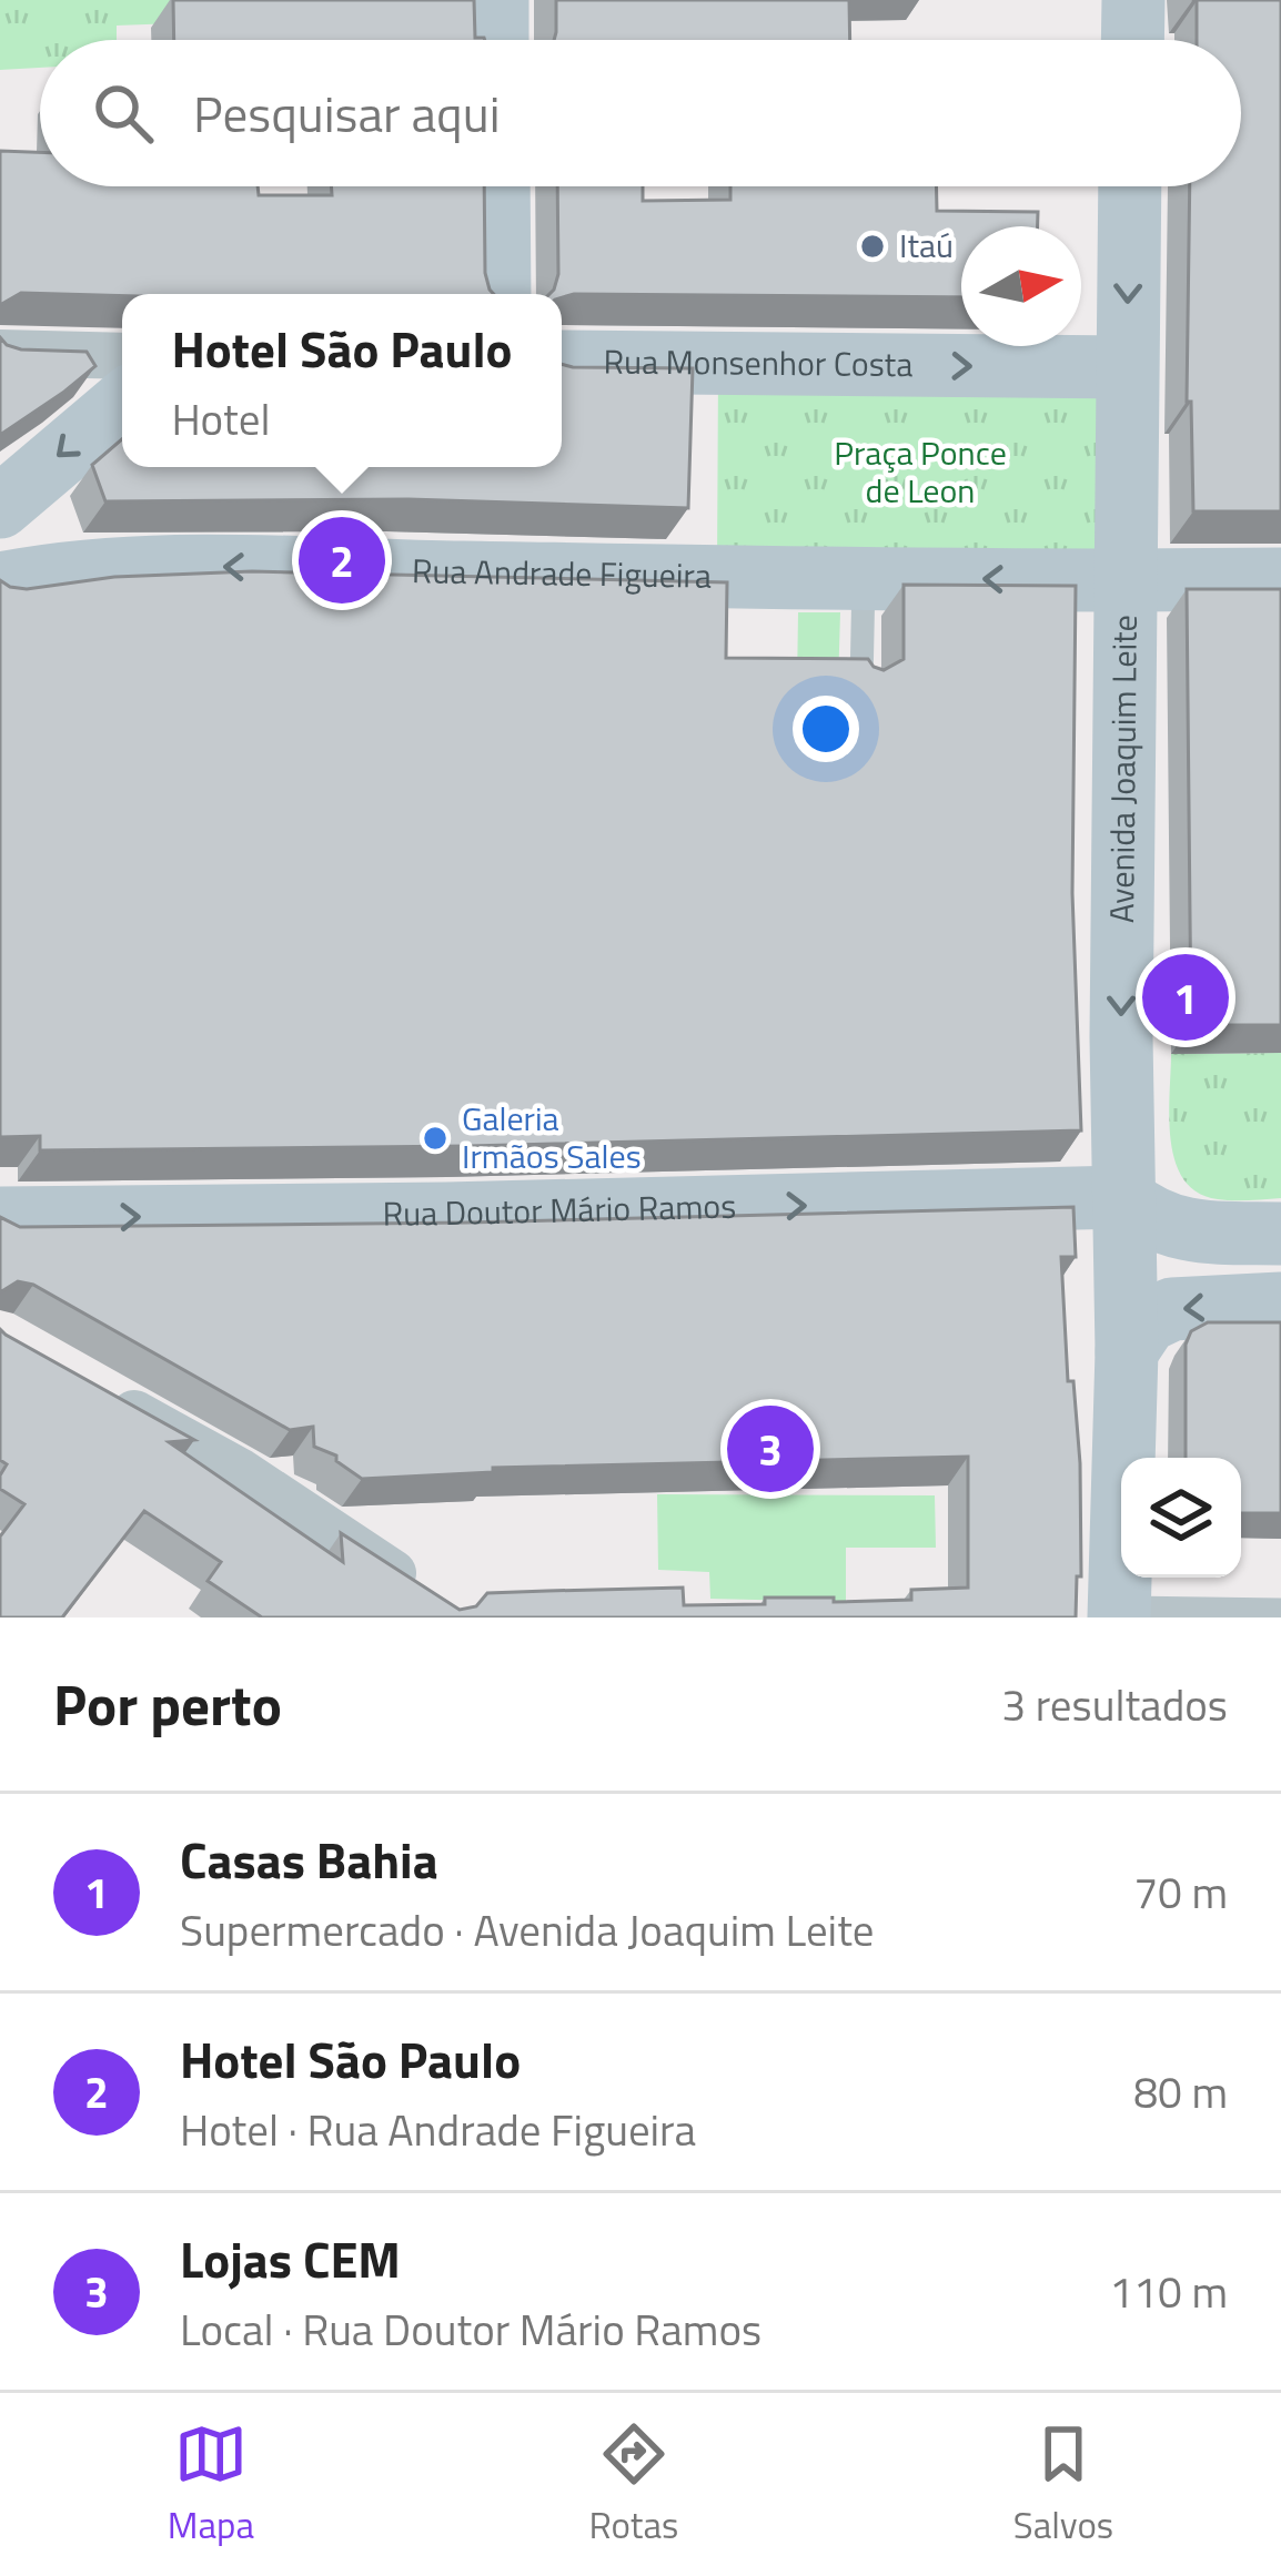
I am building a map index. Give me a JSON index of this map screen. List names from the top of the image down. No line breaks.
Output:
{"streets":{"street":["Rua Monsenhor Costa","Rua Andrade Figueira","Avenida Joaquim Leite","Rua Doutor Mário Ramos"]},"crossings":[["Rua Monsenhor Costa","Avenida Joaquim Leite"],["Rua Andrade Figueira","Avenida Joaquim Leite"],["Avenida Joaquim Leite","Rua Doutor Mário Ramos"]],"one_way":["Rua Monsenhor Costa","Rua Andrade Figueira","Avenida Joaquim Leite","Rua Doutor Mário Ramos"],"parks":["Praça Ponce de Leon"],"places":["Itaú","Galeria Irmãos Sales"],"north":"right","page":{"search":"Pesquisar aqui","popup":["Hotel São Paulo","Hotel"],"pins":["2","1","3"],"heading":["Por perto","3 resultados"],"list":[{"mark":"1","name":"Casas Bahia","note":"Supermercado · Avenida Joaquim Leite","value":"70 m"},{"mark":"2","name":"Hotel São Paulo","note":"Hotel · Rua Andrade Figueira","value":"80 m"},{"mark":"3","name":"Lojas CEM","note":"Local · Rua Doutor Mário Ramos","value":"110 m"}],"nav":["Mapa","Rotas","Salvos"]}}
